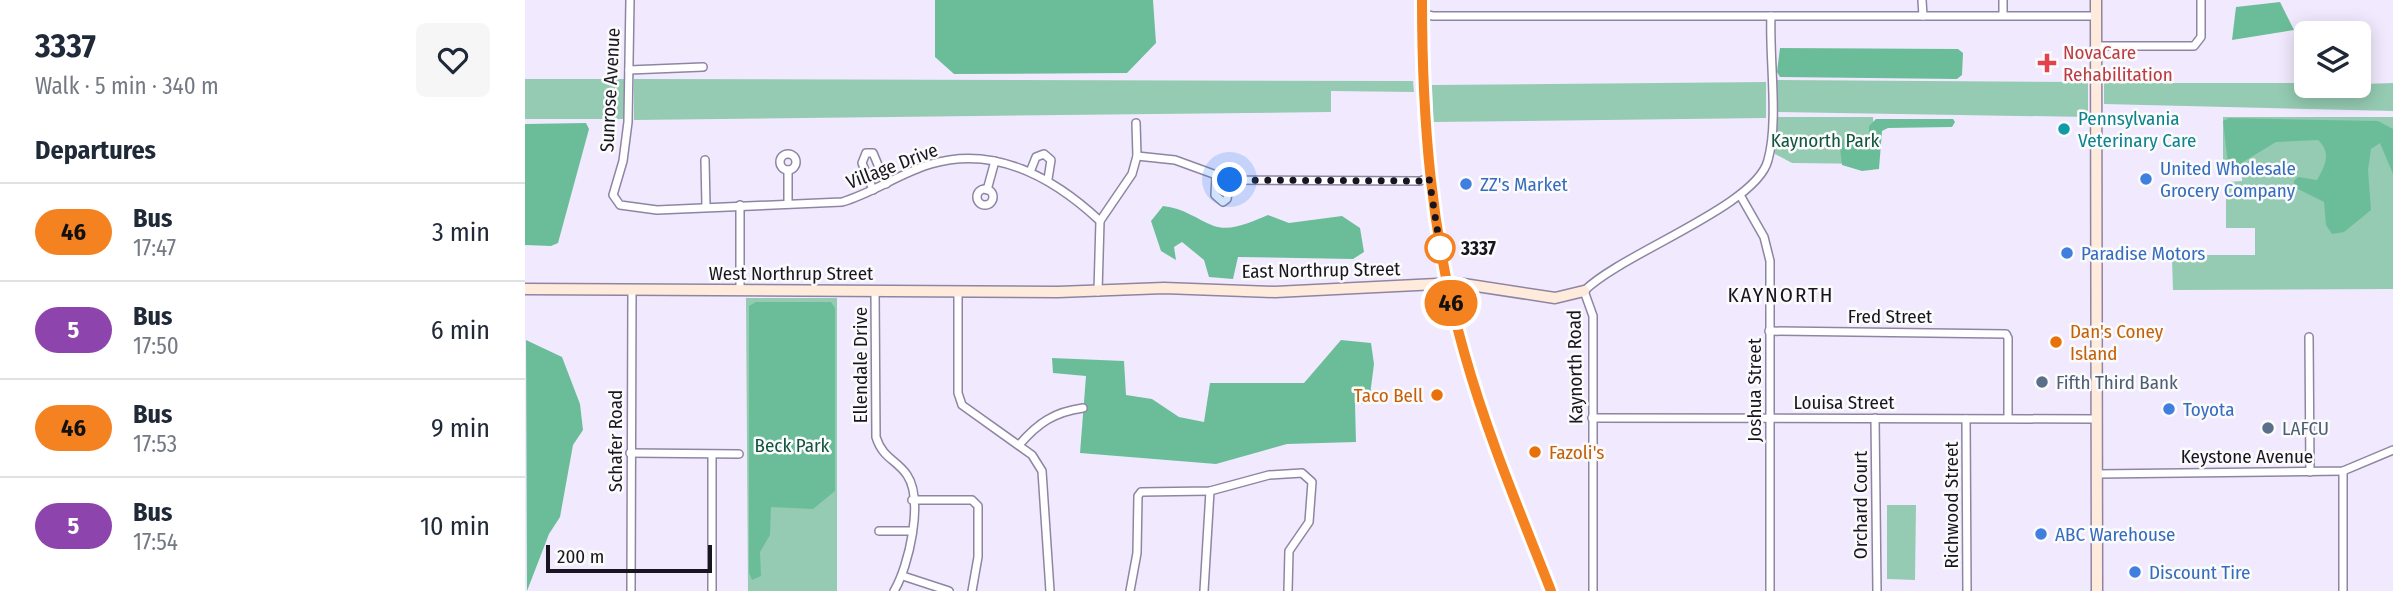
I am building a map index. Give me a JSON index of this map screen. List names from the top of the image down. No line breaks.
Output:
{"streets":{"street":["Sunrose Avenue","Village Drive","East Northrup Street","West Northrup Street","Fred Street","Ellendale Drive","Kaynorth Road","Joshua Street","Louisa Street","Schafer Road","Keystone Avenue","Orchard Court","Richwood Street"]},"crossings":[["Sunrose Avenue","Village Drive"],["East Northrup Street","West Northrup Street"],["East Northrup Street","Kaynorth Road"],["West Northrup Street","Ellendale Drive"],["West Northrup Street","Schafer Road"],["Fred Street","Joshua Street"],["Fred Street","Louisa Street"],["Kaynorth Road","Joshua Street"],["Kaynorth Road","Louisa Street"],["Joshua Street","Louisa Street"],["Louisa Street","Orchard Court"],["Louisa Street","Richwood Street"]],"districts":["KAYNORTH"],"parks":["Kaynorth Park","Beck Park"],"places":{"health":["NovaCare Rehabilitation"],"other":["Pennsylvania Veterinary Care","United Wholesale Grocery Company","ZZ's Market","3337","Paradise Motors","Dan's Coney Island","Fifth Third Bank","Taco Bell","Toyota","LAFCU","Fazoli's","ABC Warehouse","Discount Tire"]},"lines":["bus line 46"],"scale_bar":"200 m","page":{"heading":[["3337","Walk · 5 min · 340 m"],"Departures"],"on_map":"46","list":[{"mark":"46","name":"Bus","note":"17:47","value":"3 min"},{"mark":"5","name":"Bus","note":"17:50","value":"6 min"},{"mark":"46","name":"Bus","note":"17:53","value":"9 min"},{"mark":"5","name":"Bus","note":"17:54","value":"10 min"}],"scale":"200 m"}}
